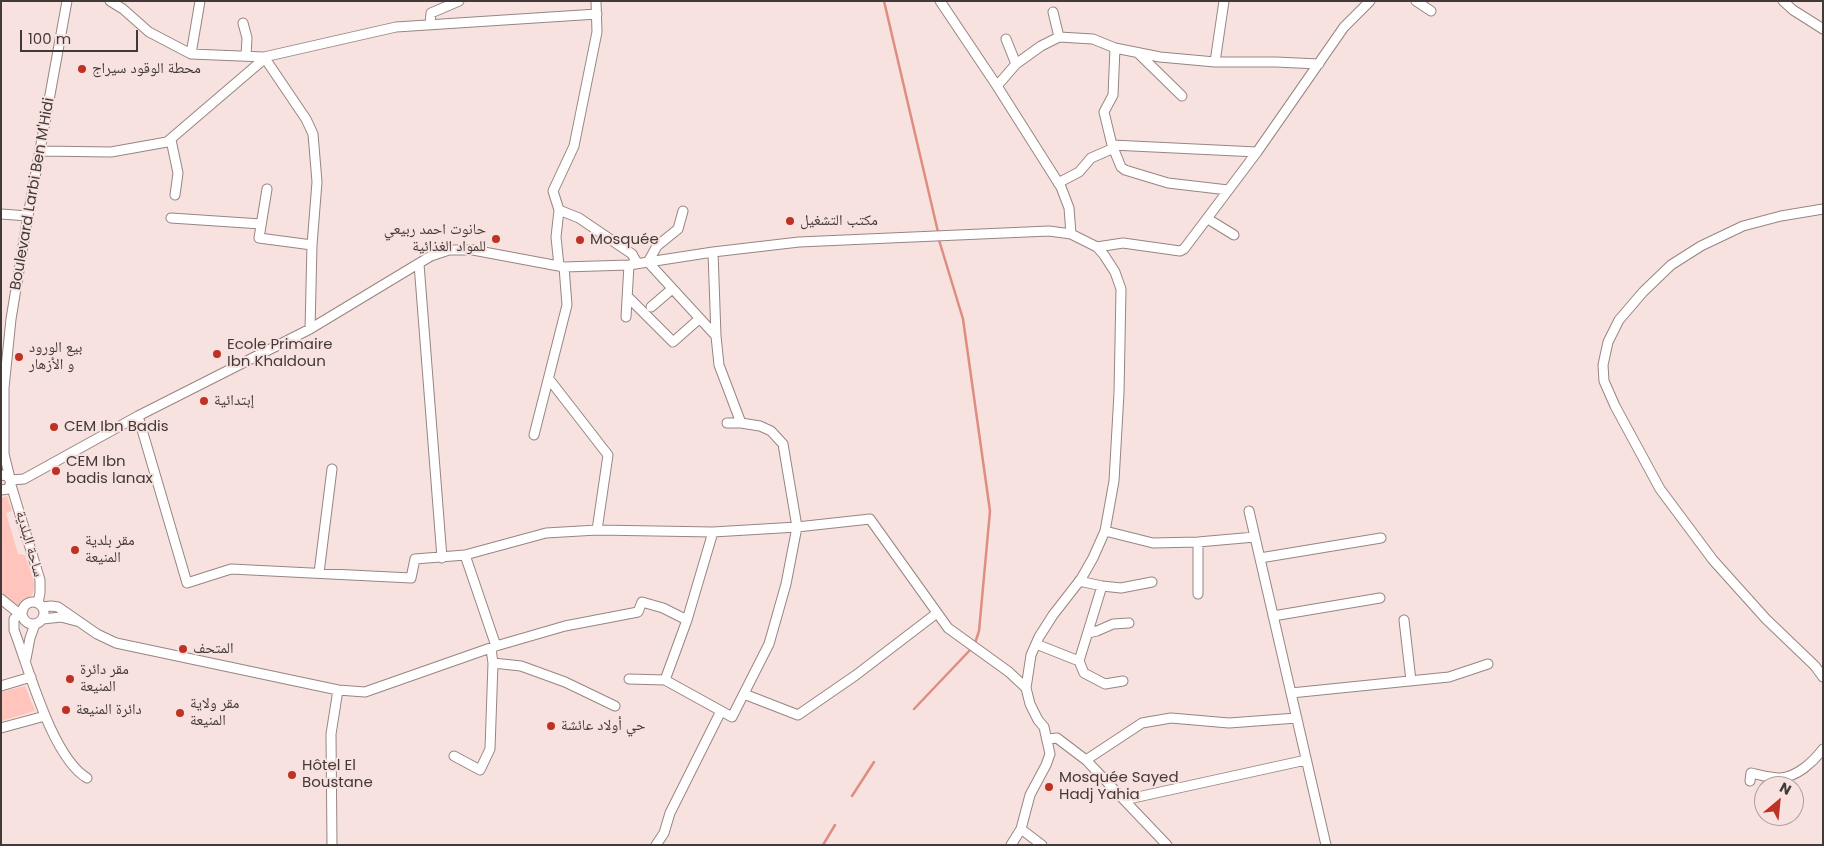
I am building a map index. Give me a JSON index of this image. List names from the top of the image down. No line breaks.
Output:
{"streets":{"street":["Boulevard Larbi Ben M'Hidi","ساحة البلدية"]},"crossings":[["Boulevard Larbi Ben M'Hidi","ساحة البلدية"]],"places":["محطة الوقود سيراج","مكتب التشغيل","حانوت احمد ربيعي للمواد الغذائية","Mosquée","Ecole Primaire Ibn Khaldoun","بيع الورود و الأزهار","إبتدائية","CEM Ibn Badis","CEM Ibn badis lanax","مقر بلدية المنيعة","المتحف","مقر دائرة المنيعة","دائرة المنيعة","مقر ولاية المنيعة","حي أولاد عائشة","Hôtel El Boustane","Mosquée Sayed Hadj Yahia"],"scale_bar":"100 m","north":"top right"}
